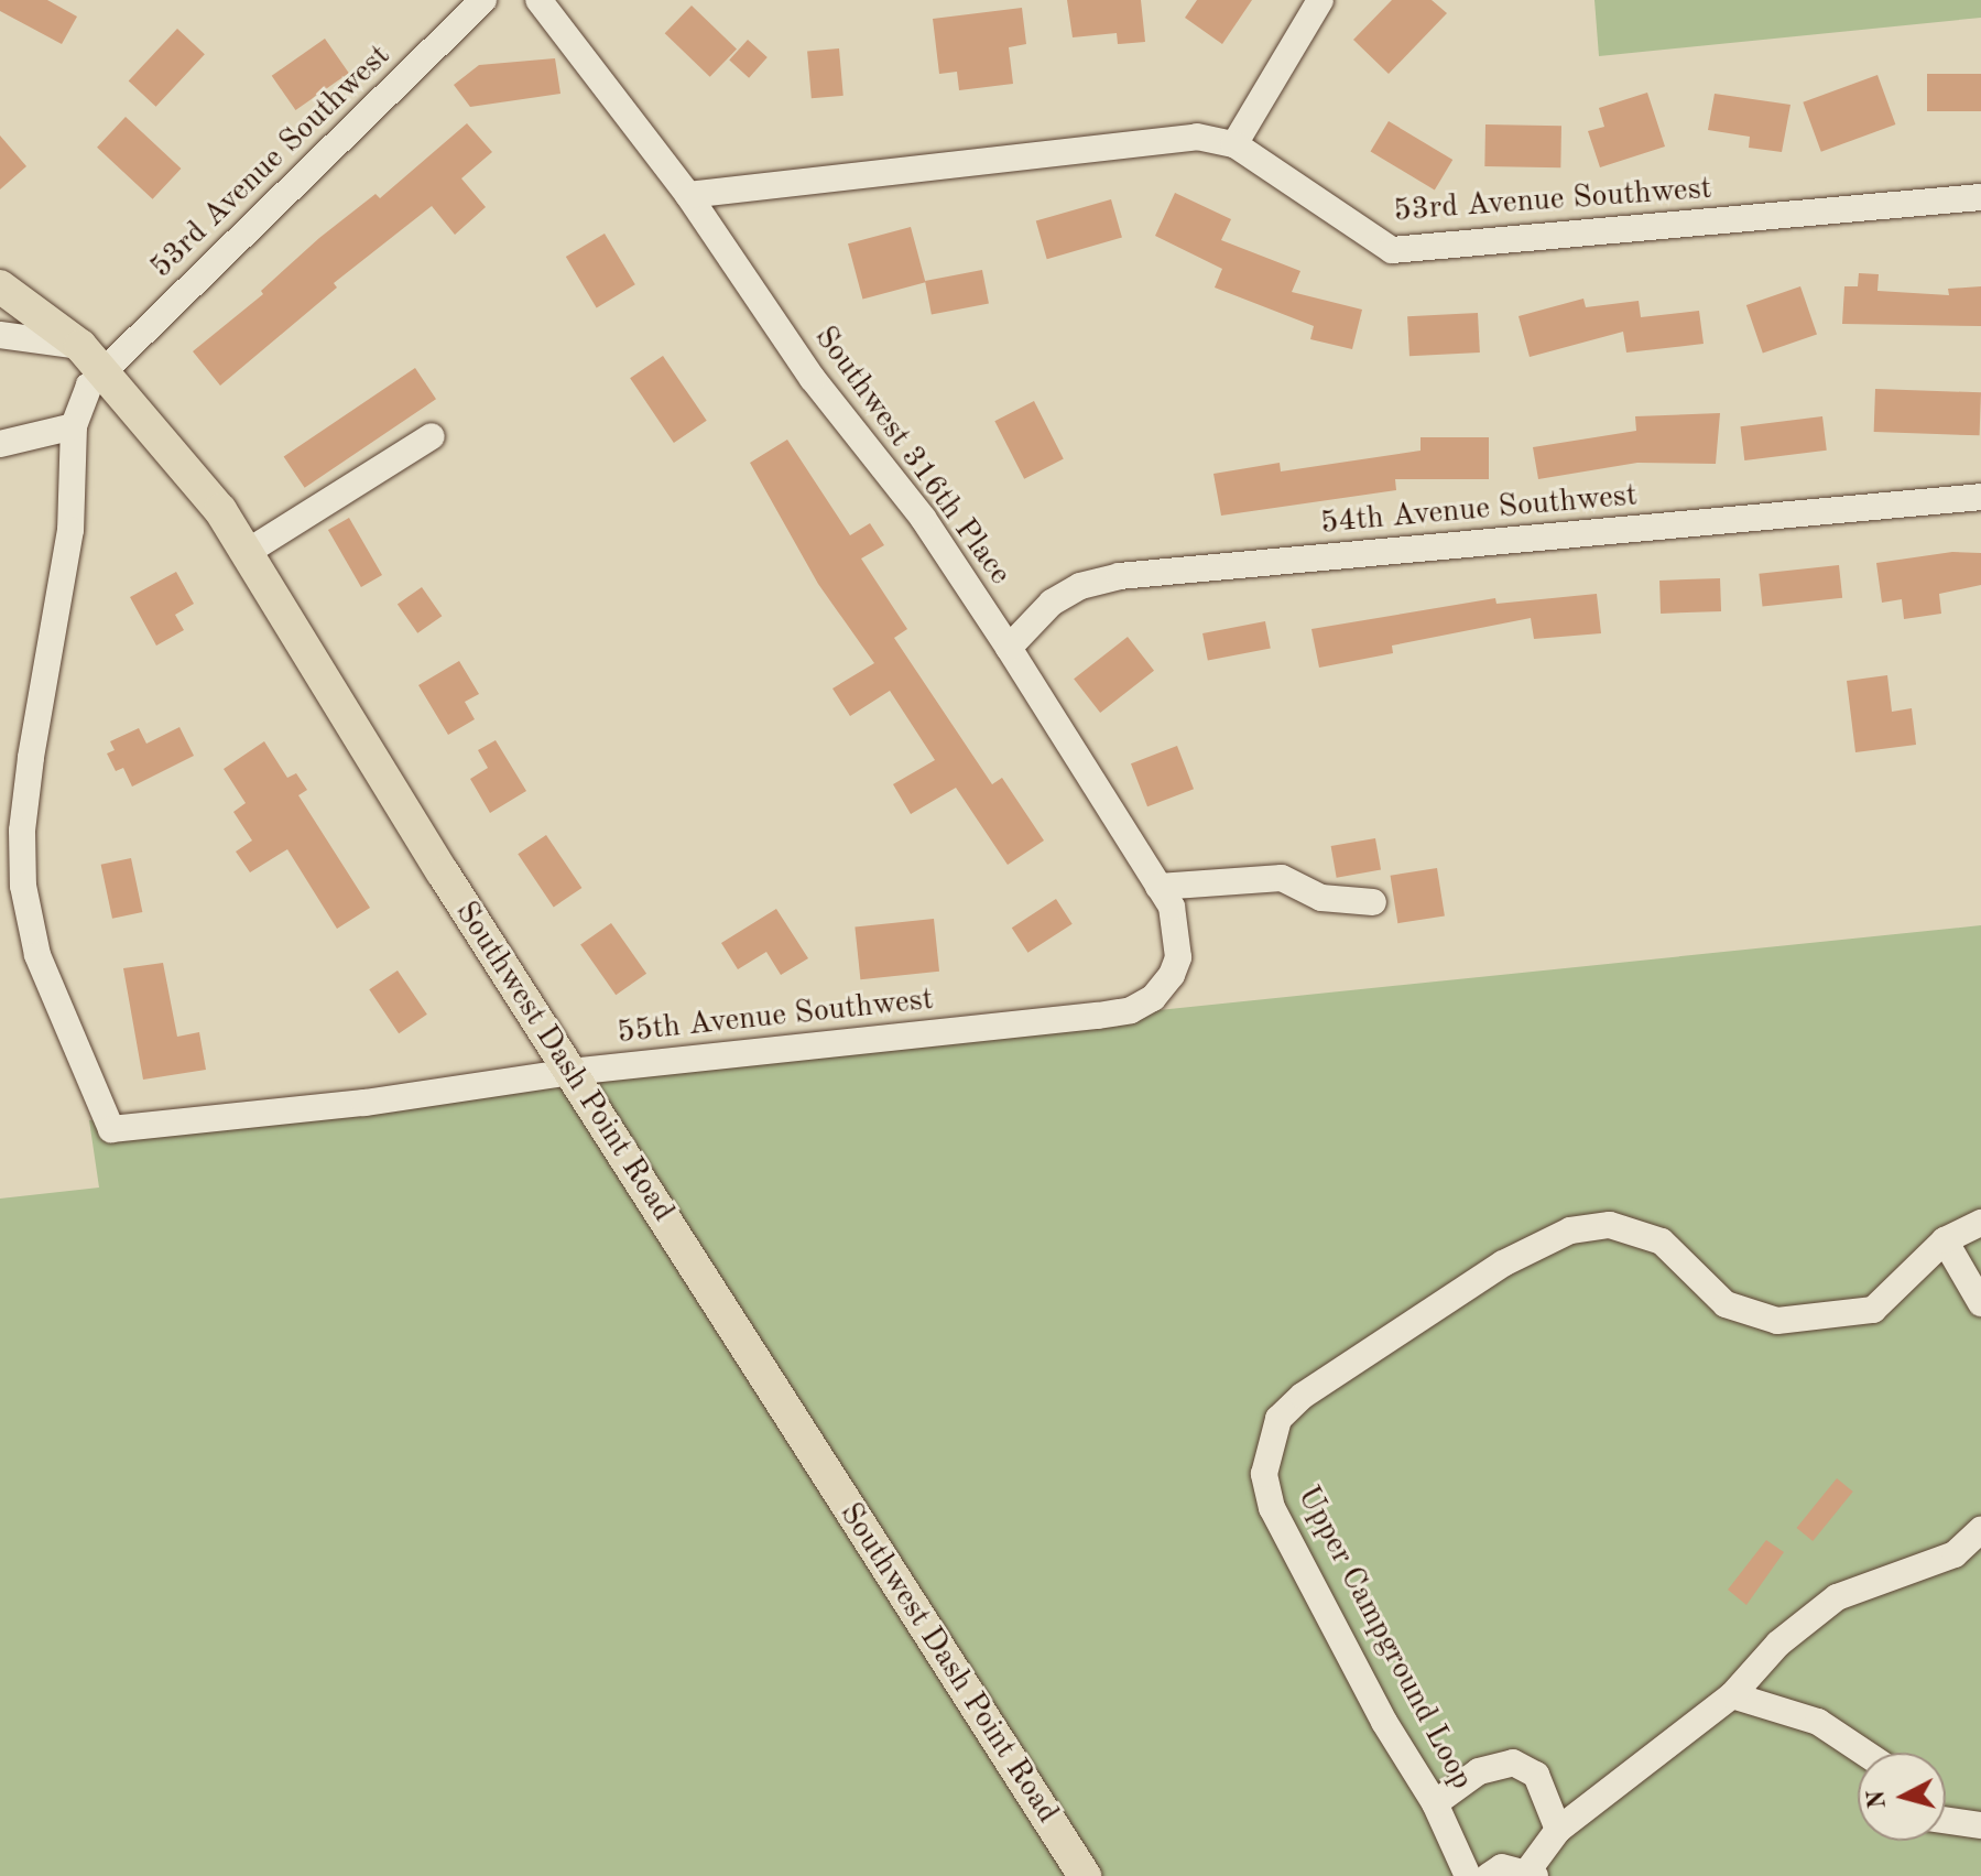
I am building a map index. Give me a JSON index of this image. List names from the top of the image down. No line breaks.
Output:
{"streets":{"main road":["Southwest Dash Point Road"],"street":["53rd Avenue Southwest","Southwest 316th Place","54th Avenue Southwest","55th Avenue Southwest","Upper Campground Loop"]},"crossings":[["53rd Avenue Southwest","Southwest 316th Place"],["53rd Avenue Southwest","55th Avenue Southwest"],["53rd Avenue Southwest","Southwest Dash Point Road"],["Southwest 316th Place","54th Avenue Southwest"],["Southwest 316th Place","55th Avenue Southwest"],["55th Avenue Southwest","Southwest Dash Point Road"]],"north":"left"}
